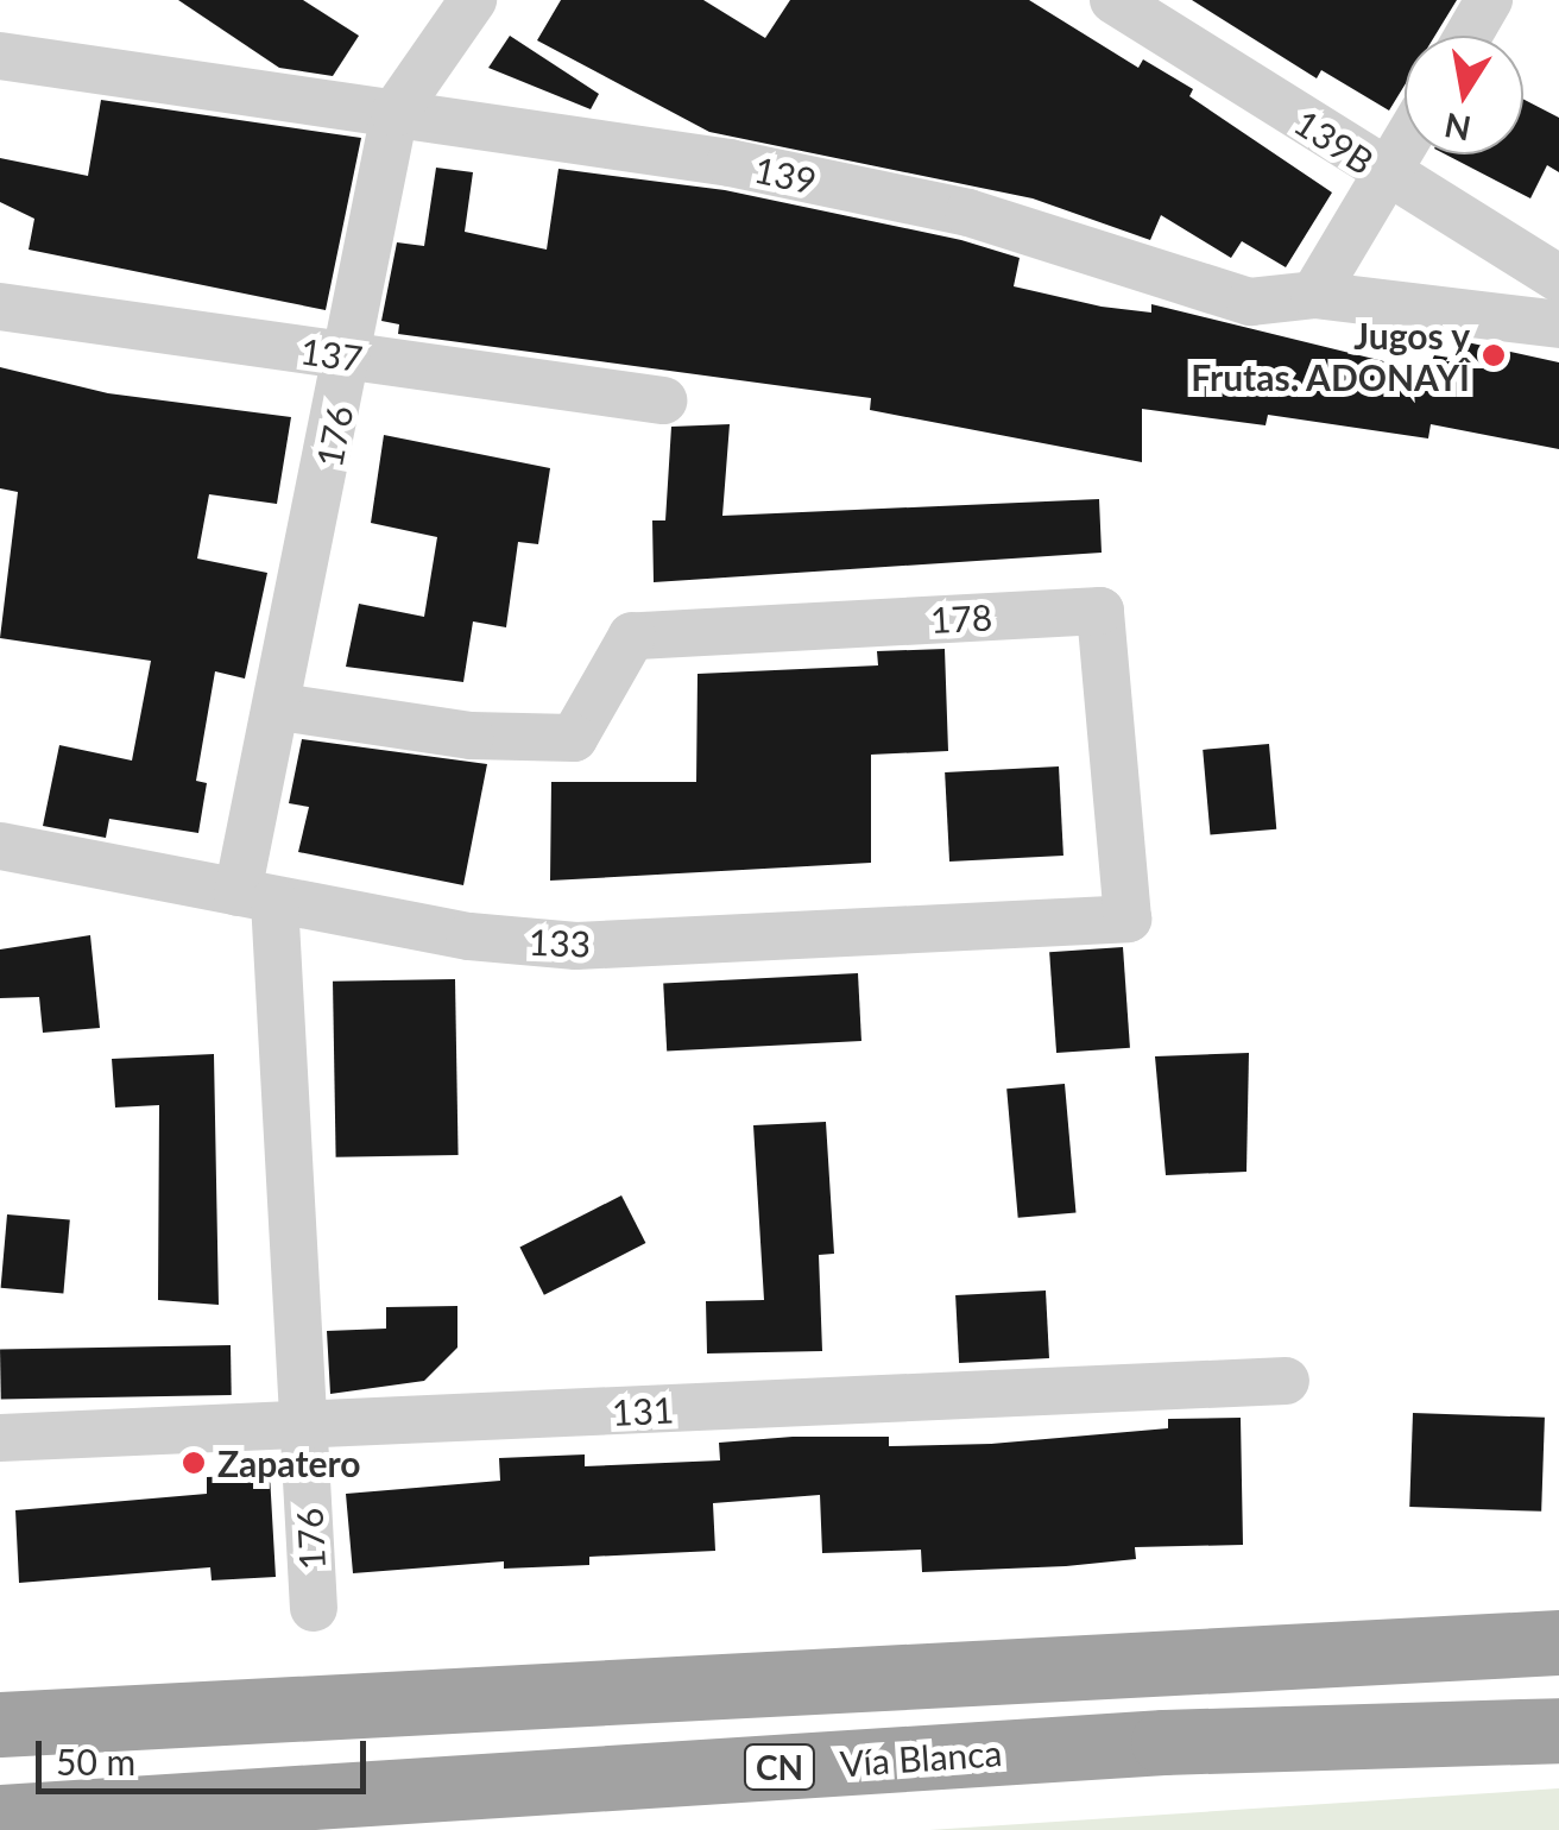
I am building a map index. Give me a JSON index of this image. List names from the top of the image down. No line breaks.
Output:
{"streets":{"highway":["Vía Blanca","CN"],"street":["139B","139","137","176","178","133","131"]},"crossings":[["139","176"],["137","176"],["176","178"],["176","133"],["176","131"],["178","133"]],"places":["Jugos y Frutas. ADONAYÎ","Zapatero"],"scale_bar":"50 m","north":"bottom"}
